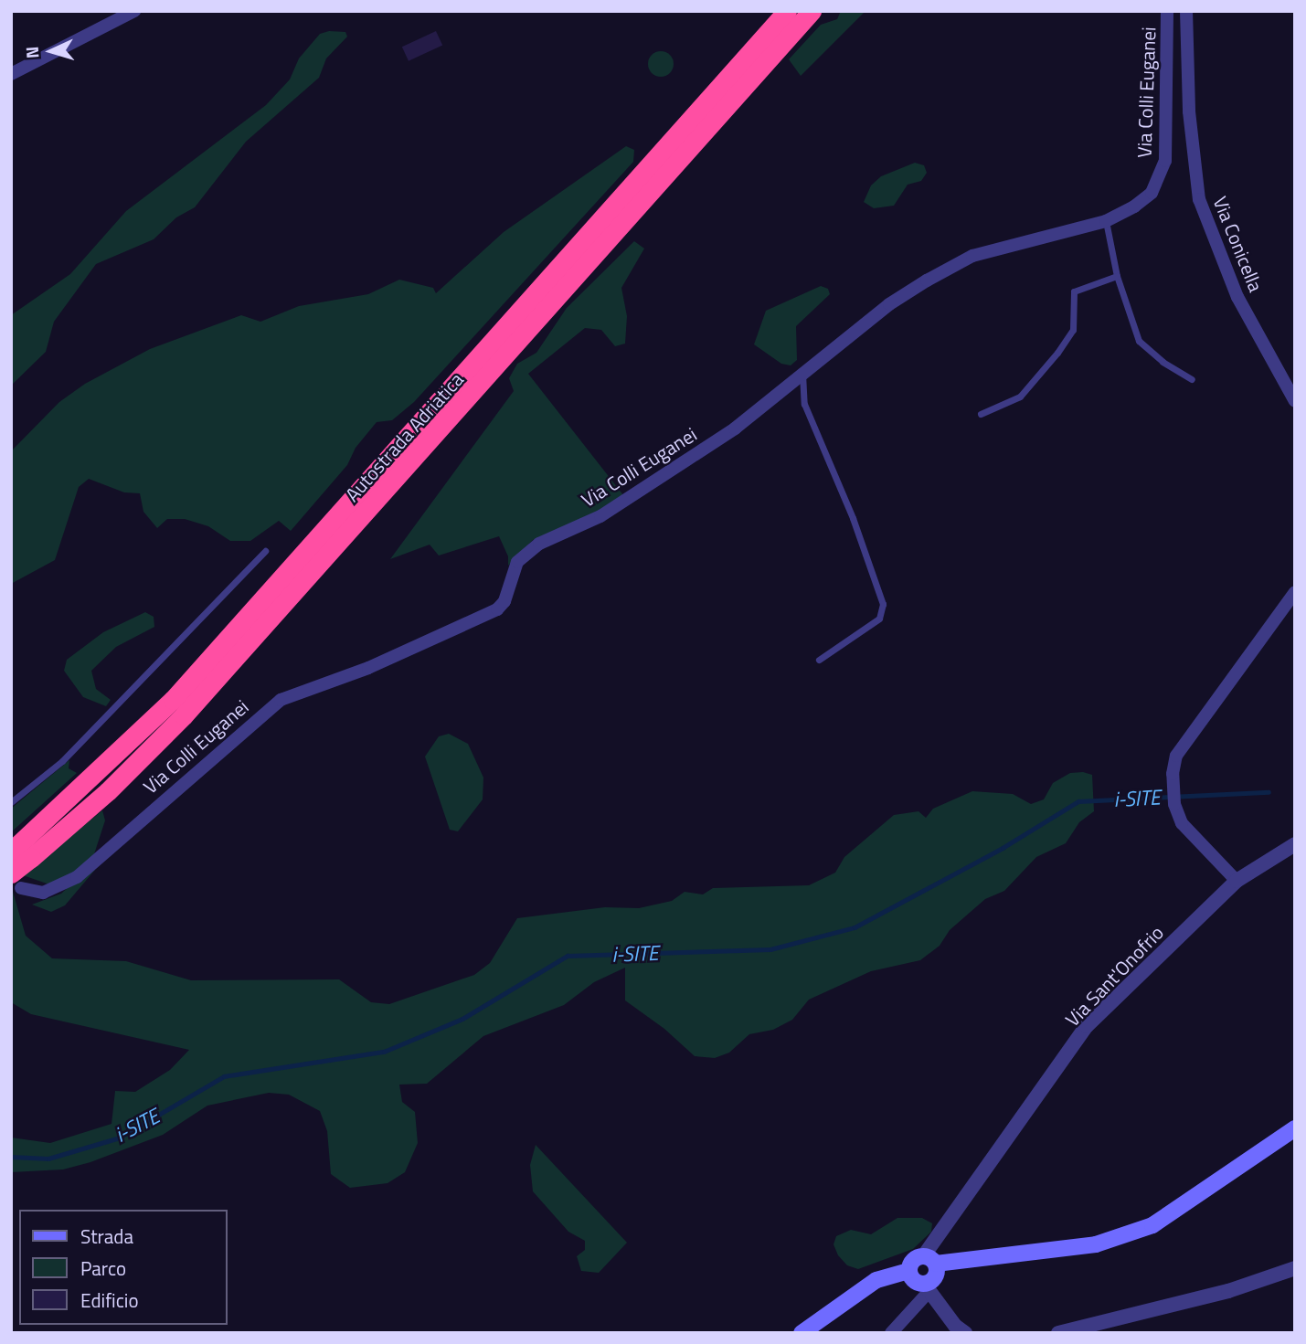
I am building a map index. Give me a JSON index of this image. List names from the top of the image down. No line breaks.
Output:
{"streets":{"highway":["Autostrada Adriatica"],"street":["Via Colli Euganei","Via Conicella","Via Sant'Onofrio"]},"crossings":[["Via Colli Euganei","Autostrada Adriatica"]],"water":["i-SITE"],"legend":["Strada","Parco","Edificio"],"north":"left"}
